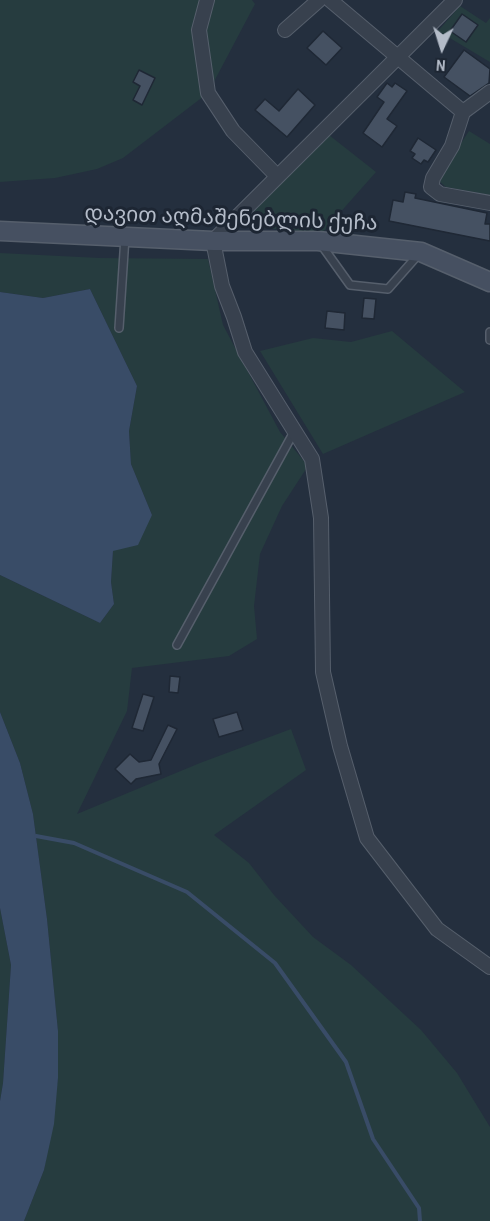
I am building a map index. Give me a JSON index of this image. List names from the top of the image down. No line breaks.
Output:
{"streets":{"main road":["დავით აღმაშენებლის ქუჩა"]},"north":"bottom"}
